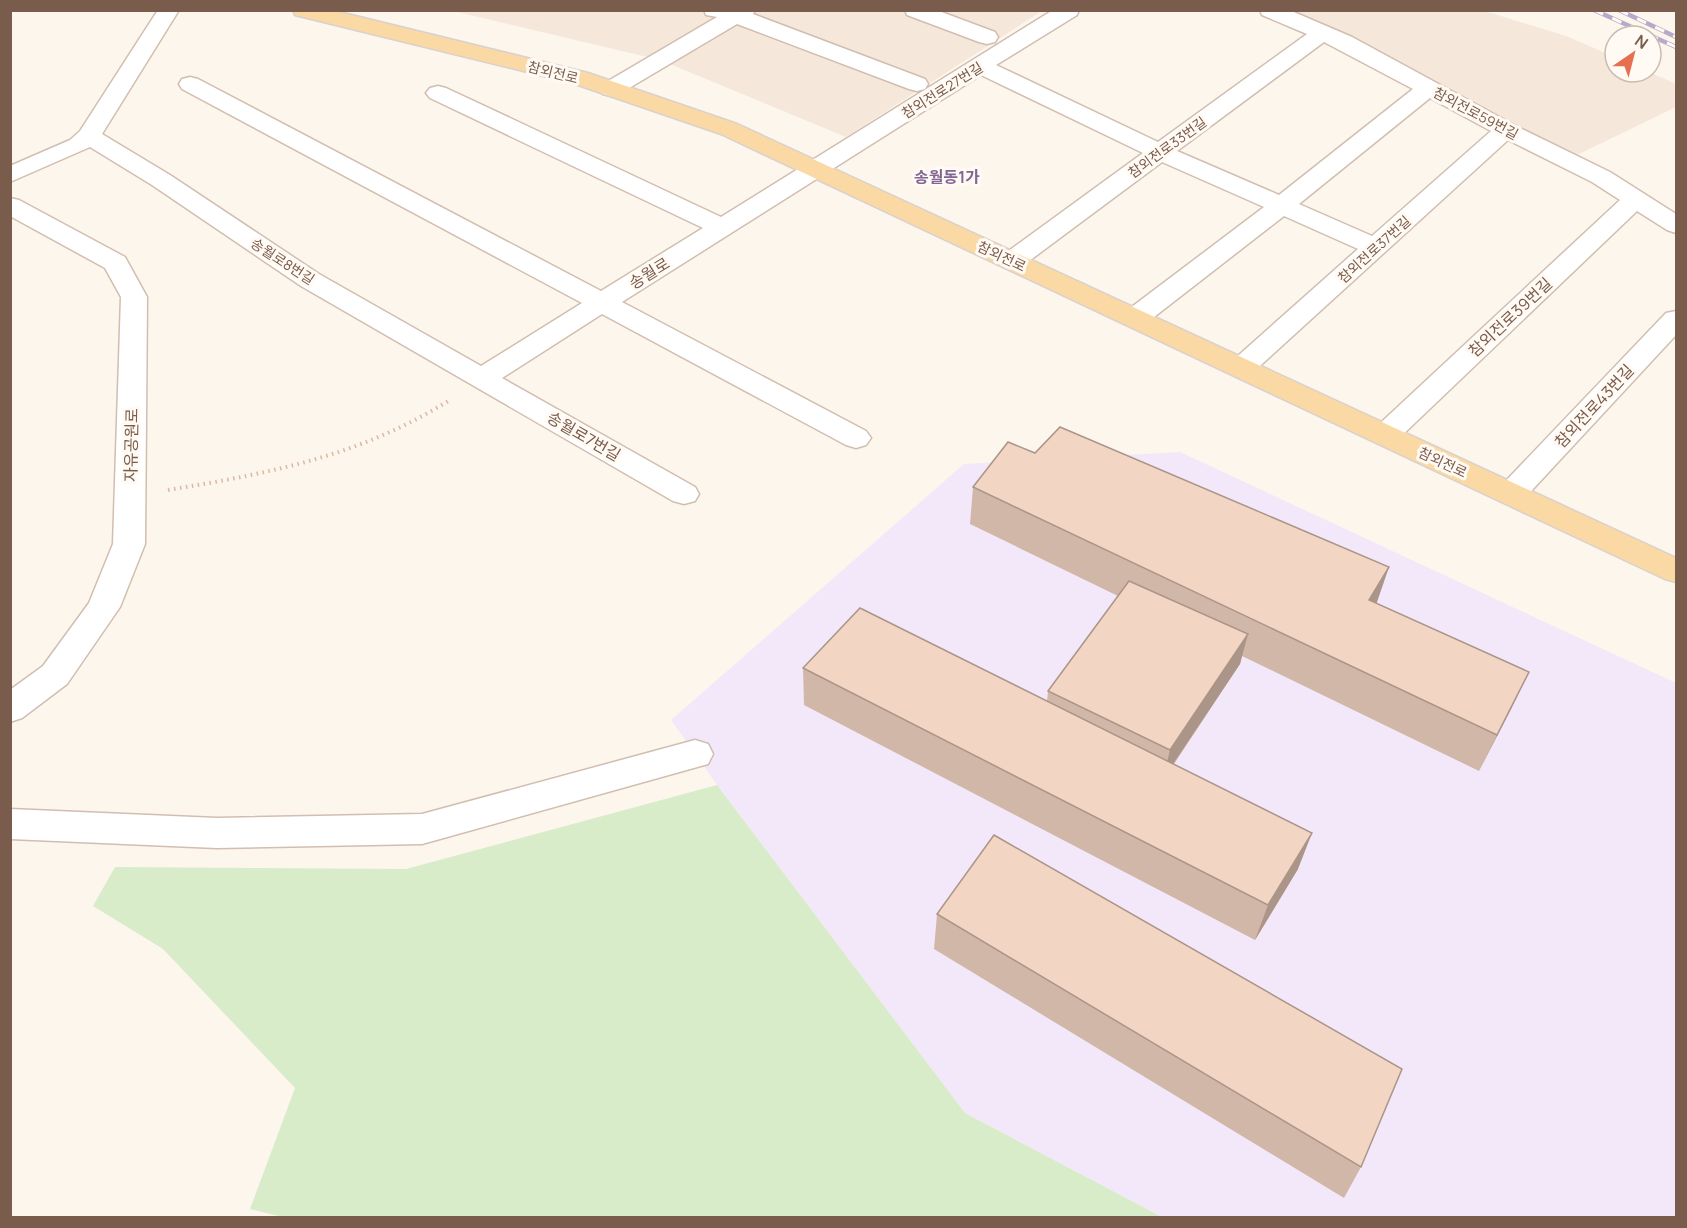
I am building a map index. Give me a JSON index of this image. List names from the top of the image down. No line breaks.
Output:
{"streets":{"main road":["참외전로"],"street":["참외전로27번길","참외전로59번길","참외전로33번길","참외전로37번길","송월로8번길","송월로","참외전로39번길","참외전로43번길","송월로7번길","자유공원로"]},"crossings":[["참외전로","참외전로27번길"],["참외전로","참외전로33번길"],["참외전로","참외전로37번길"],["참외전로","송월로"],["참외전로","참외전로39번길"],["참외전로","참외전로43번길"],["참외전로27번길","송월로"],["참외전로59번길","참외전로33번길"],["참외전로59번길","참외전로37번길"],["참외전로59번길","참외전로39번길"],["송월로8번길","송월로"],["송월로8번길","송월로7번길"],["송월로","송월로7번길"]],"districts":["송월동1가"],"north":"top right"}
